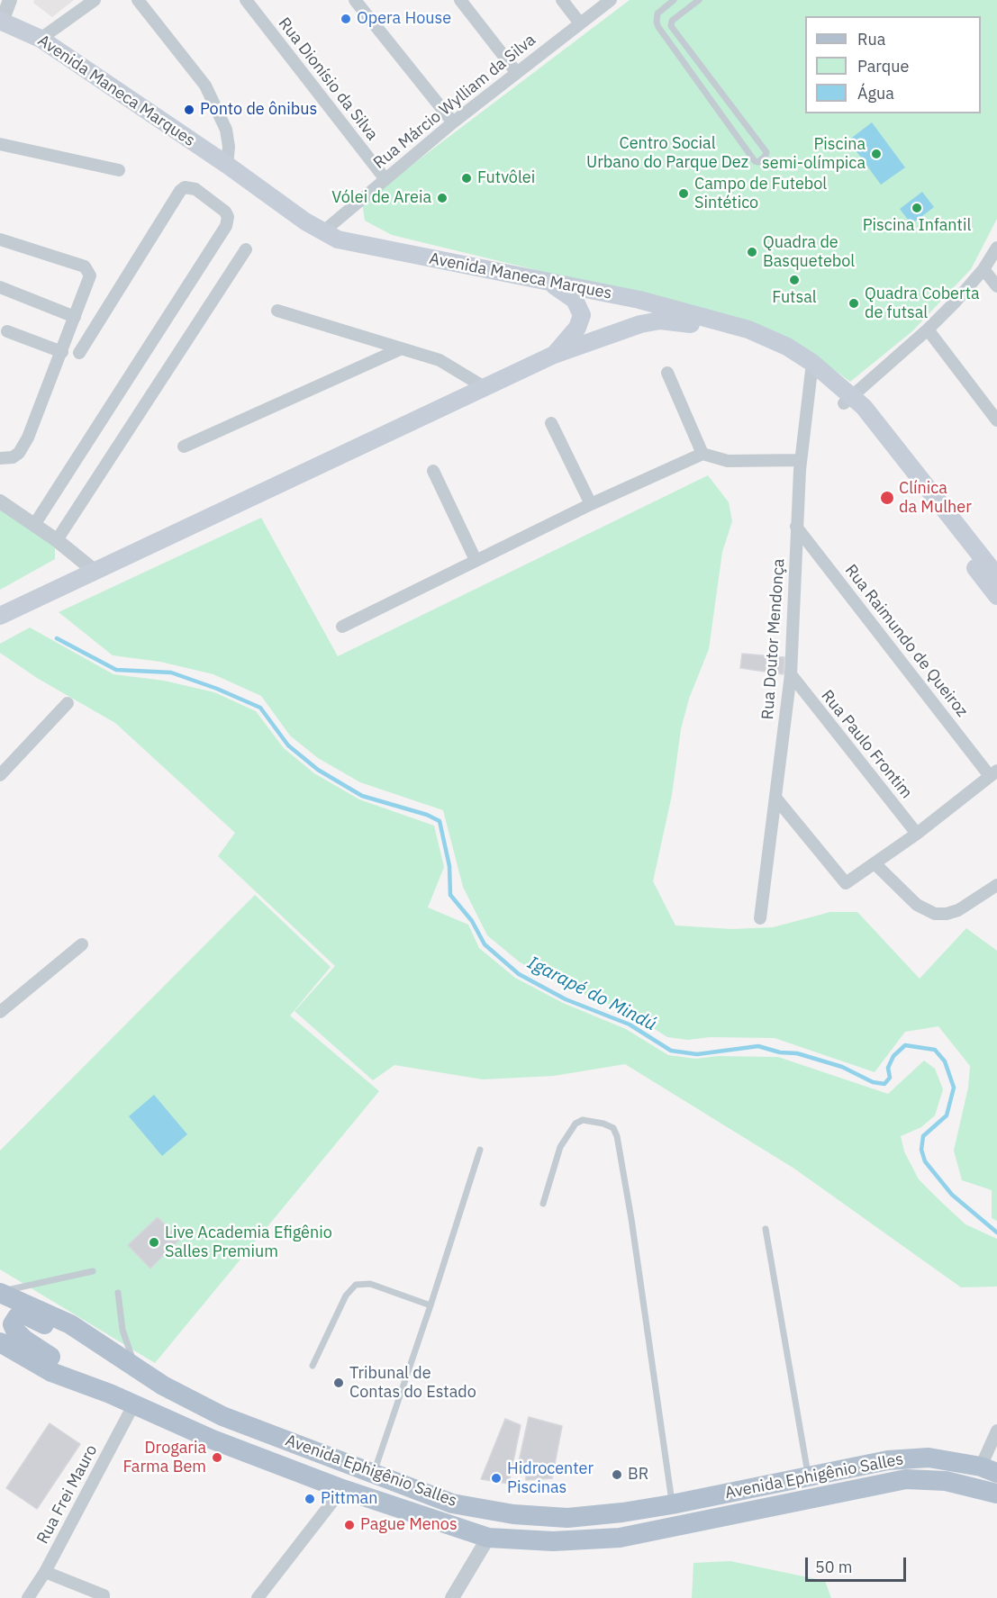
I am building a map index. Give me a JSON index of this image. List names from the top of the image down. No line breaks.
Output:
{"streets":{"main road":["Avenida Maneca Marques","Avenida Ephigênio Salles"],"street":["Rua Dionísio da Silva","Rua Márcio Wylliam da Silva","Rua Doutor Mendonça","Rua Raimundo de Queiroz","Rua Paulo Frontim","Rua Frei Mauro"]},"crossings":[["Rua Dionísio da Silva","Rua Márcio Wylliam da Silva"],["Avenida Maneca Marques","Rua Márcio Wylliam da Silva"],["Avenida Maneca Marques","Rua Doutor Mendonça"],["Rua Doutor Mendonça","Rua Raimundo de Queiroz"],["Rua Doutor Mendonça","Rua Paulo Frontim"],["Avenida Ephigênio Salles","Rua Frei Mauro"]],"water":["Igarapé do Mindú"],"parks":["Centro Social Urbano do Parque Dez"],"places":["Opera House","Ponto de ônibus","Piscina semi-olímpica","Futvôlei","Campo de Futebol Sintético","Vólei de Areia","Piscina Infantil","Quadra de Basquetebol","Futsal","Quadra Coberta de futsal","Clínica da Mulher","Live Academia Efigênio Salles Premium","Tribunal de Contas do Estado","Drogaria Farma Bem","BR","Hidrocenter Piscinas","Pittman","Pague Menos"],"legend":["Rua","Parque","Água"],"scale_bar":"50 m"}
